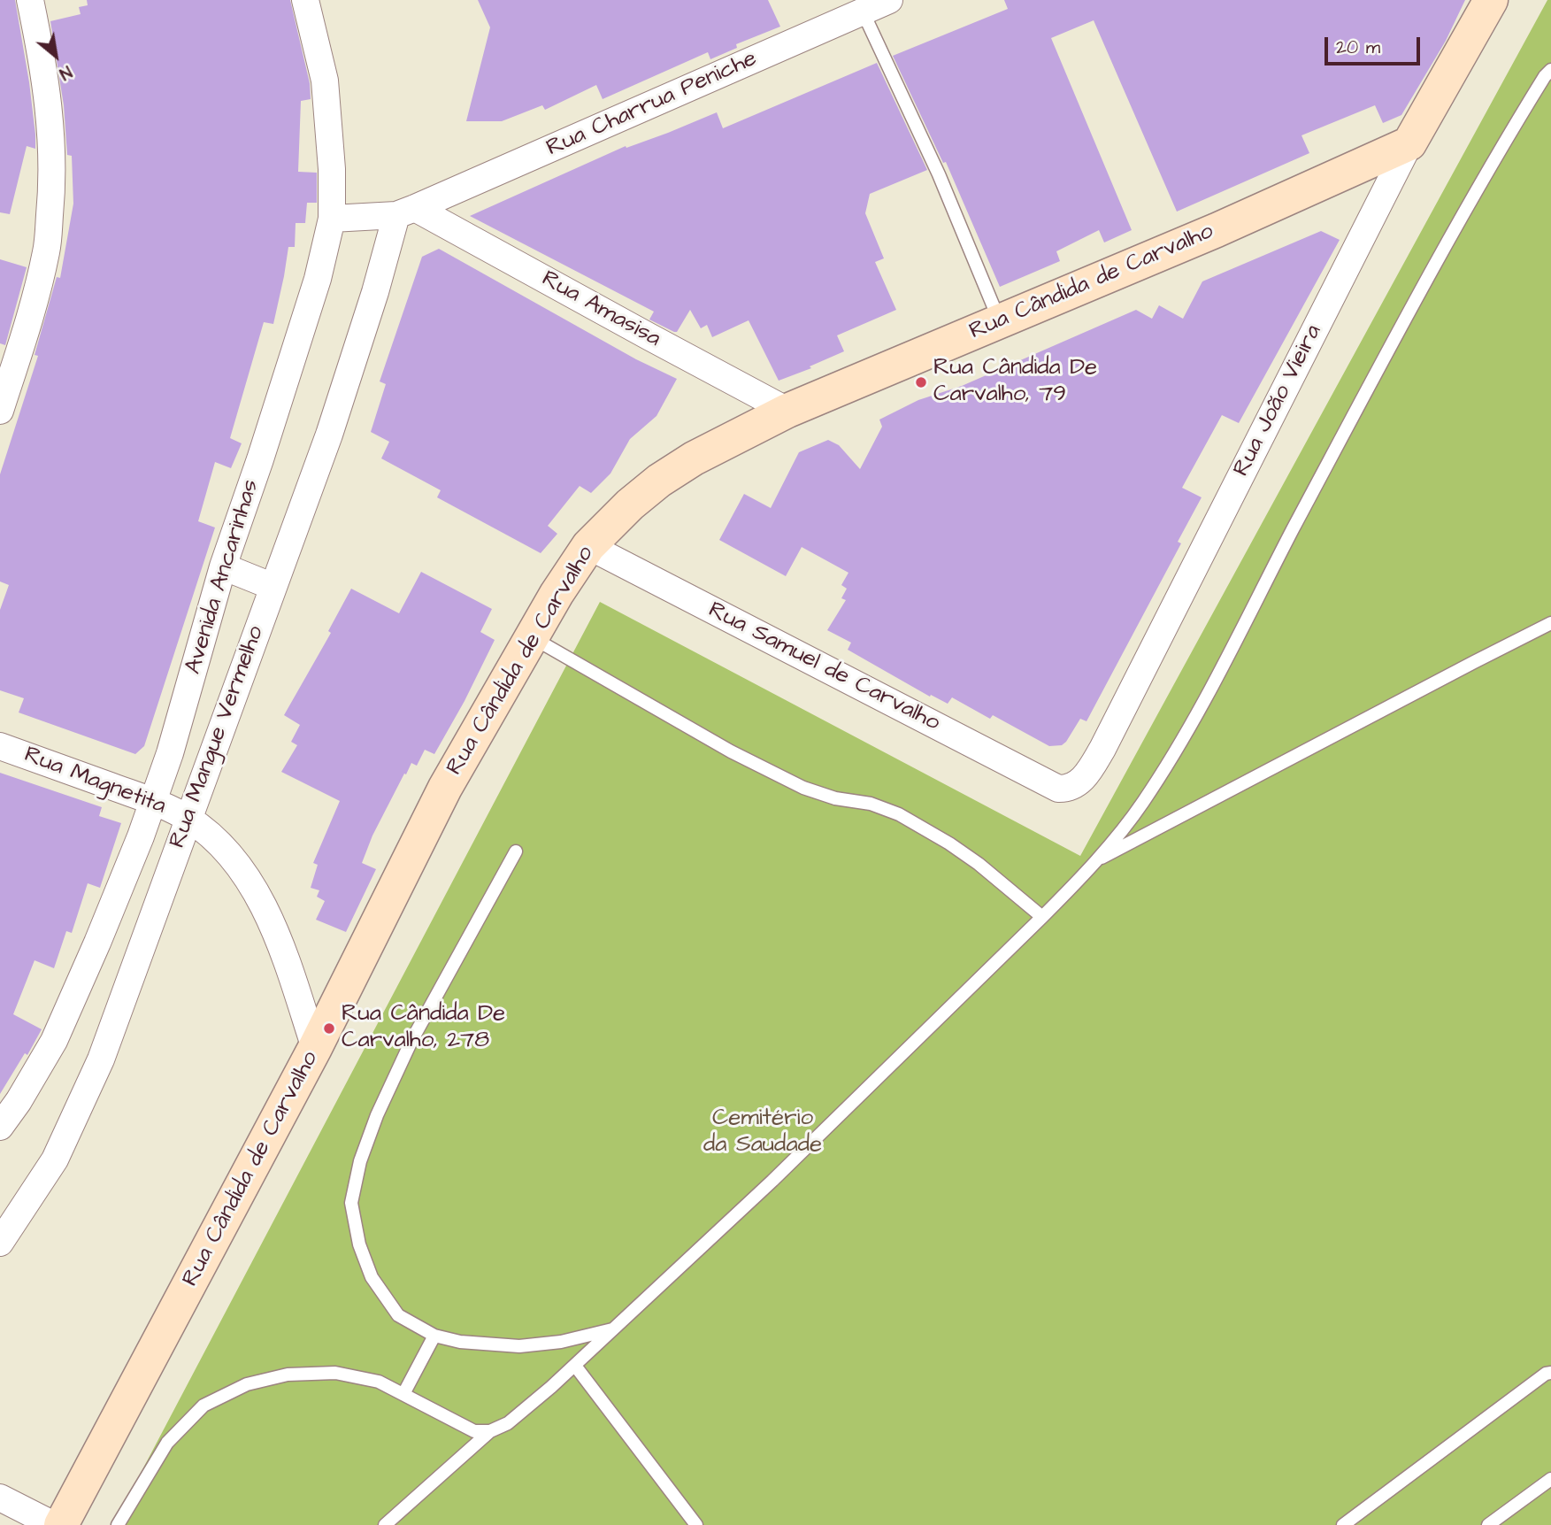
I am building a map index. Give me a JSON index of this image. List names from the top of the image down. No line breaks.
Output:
{"streets":{"street":["Rua Charrua Peniche","Rua Cândida de Carvalho","Rua Amasisa","Rua João Vieira","Avenida Ancarinhas","Rua Samuel de Carvalho","Rua Mangue Vermelho","Rua Magnetita"]},"crossings":[["Rua Charrua Peniche","Rua Amasisa"],["Rua Charrua Peniche","Rua Mangue Vermelho"],["Rua Cândida de Carvalho","Rua Amasisa"],["Rua Cândida de Carvalho","Rua João Vieira"],["Rua Cândida de Carvalho","Rua Samuel de Carvalho"],["Rua Cândida de Carvalho","Rua Magnetita"],["Rua Amasisa","Rua Mangue Vermelho"],["Rua João Vieira","Rua Samuel de Carvalho"],["Avenida Ancarinhas","Rua Magnetita"],["Rua Mangue Vermelho","Rua Magnetita"]],"parks":["Cemitério da Saudade"],"places":["Rua Cândida De Carvalho, 79","Rua Cândida De Carvalho, 278"],"scale_bar":"20 m","north":"bottom right"}
